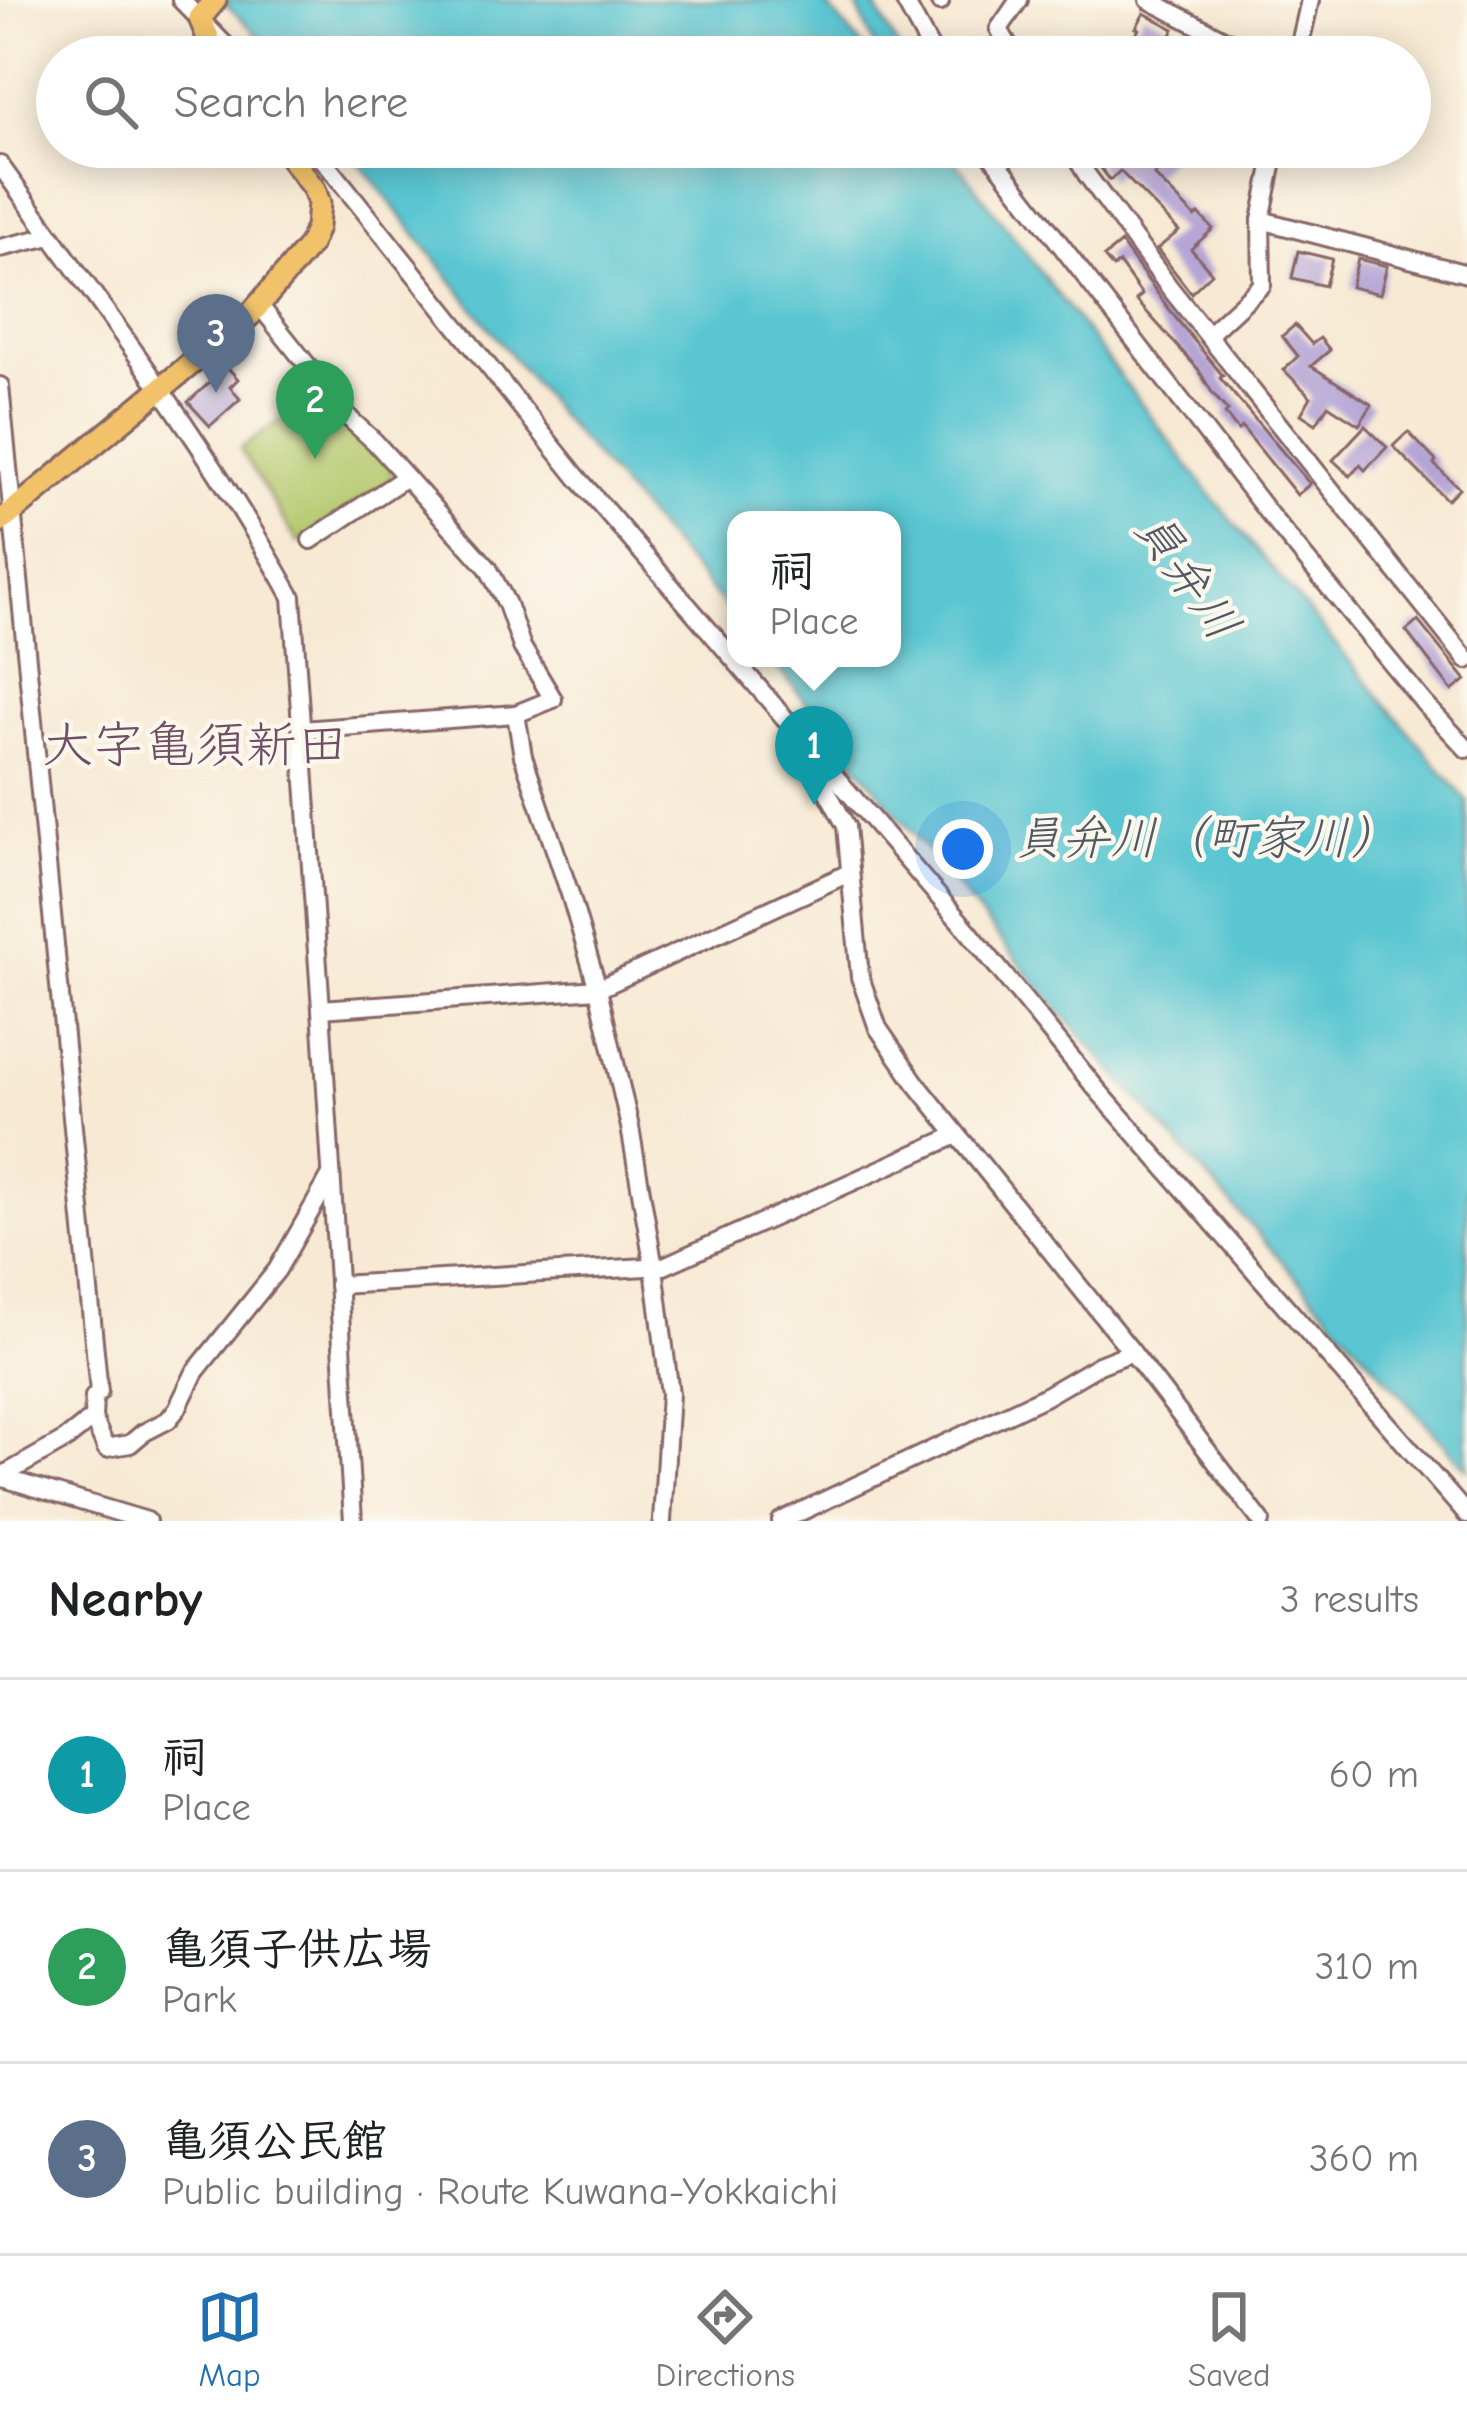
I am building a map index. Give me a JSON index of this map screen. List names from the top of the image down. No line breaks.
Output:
{"districts":["大字亀須新田"],"water":["員弁川","員弁川（町家川）"],"page":{"search":"Search here","pins":["3","2","1"],"popup":["祠","Place"],"heading":["Nearby","3 results"],"list":[{"mark":"1","name":"祠","note":"Place","value":"60 m"},{"mark":"2","name":"亀須子供広場","note":"Park","value":"310 m"},{"mark":"3","name":"亀須公民館","note":"Public building · Route Kuwana-Yokkaichi","value":"360 m"}],"nav":["Map","Directions","Saved"]}}
